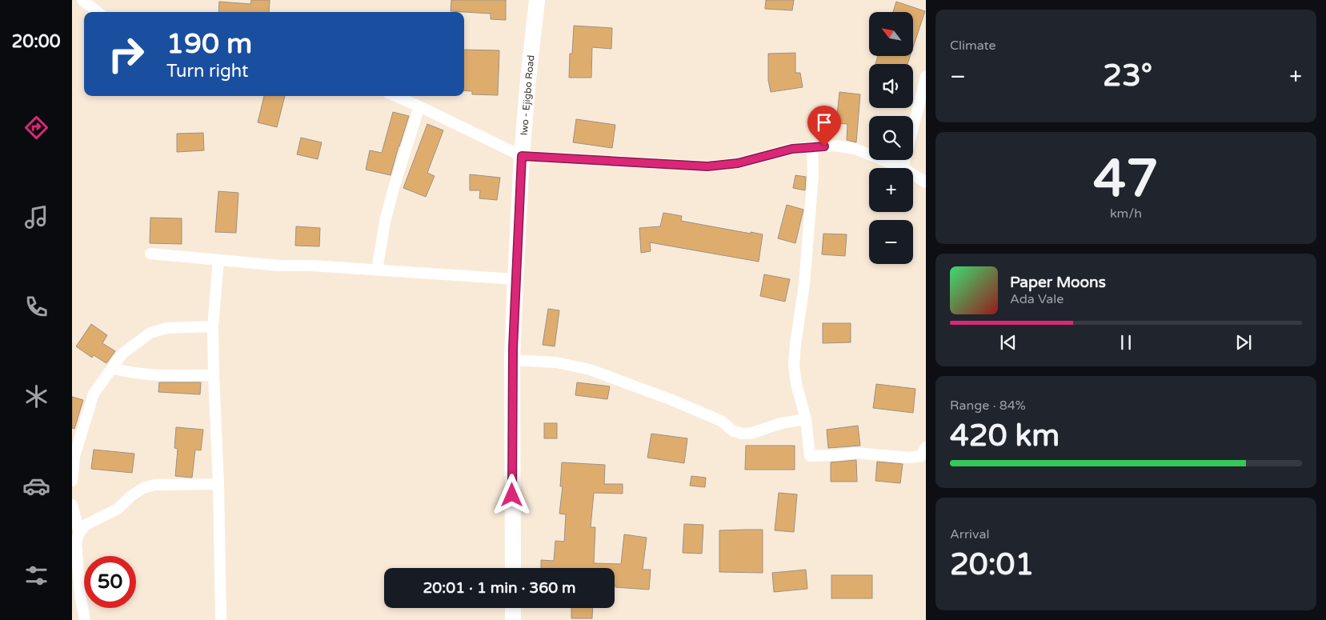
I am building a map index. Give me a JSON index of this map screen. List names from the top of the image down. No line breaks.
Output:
{"streets":{"main road":["Iwo - Ejigbo Road"]},"north":"top left","page":{"tabs":"20:00","tile":["Climate",["47","km/h"],["Range · 84%","420 km"],["Arrival","20:01"]],"map_buttons":["+","−"],"turn":["190 m","Turn right"],"heat":["−","23°","+"],"song":["Paper Moons","Ada Vale"],"limit":"50","trip":"20:01 · 1 min · 360 m"}}
